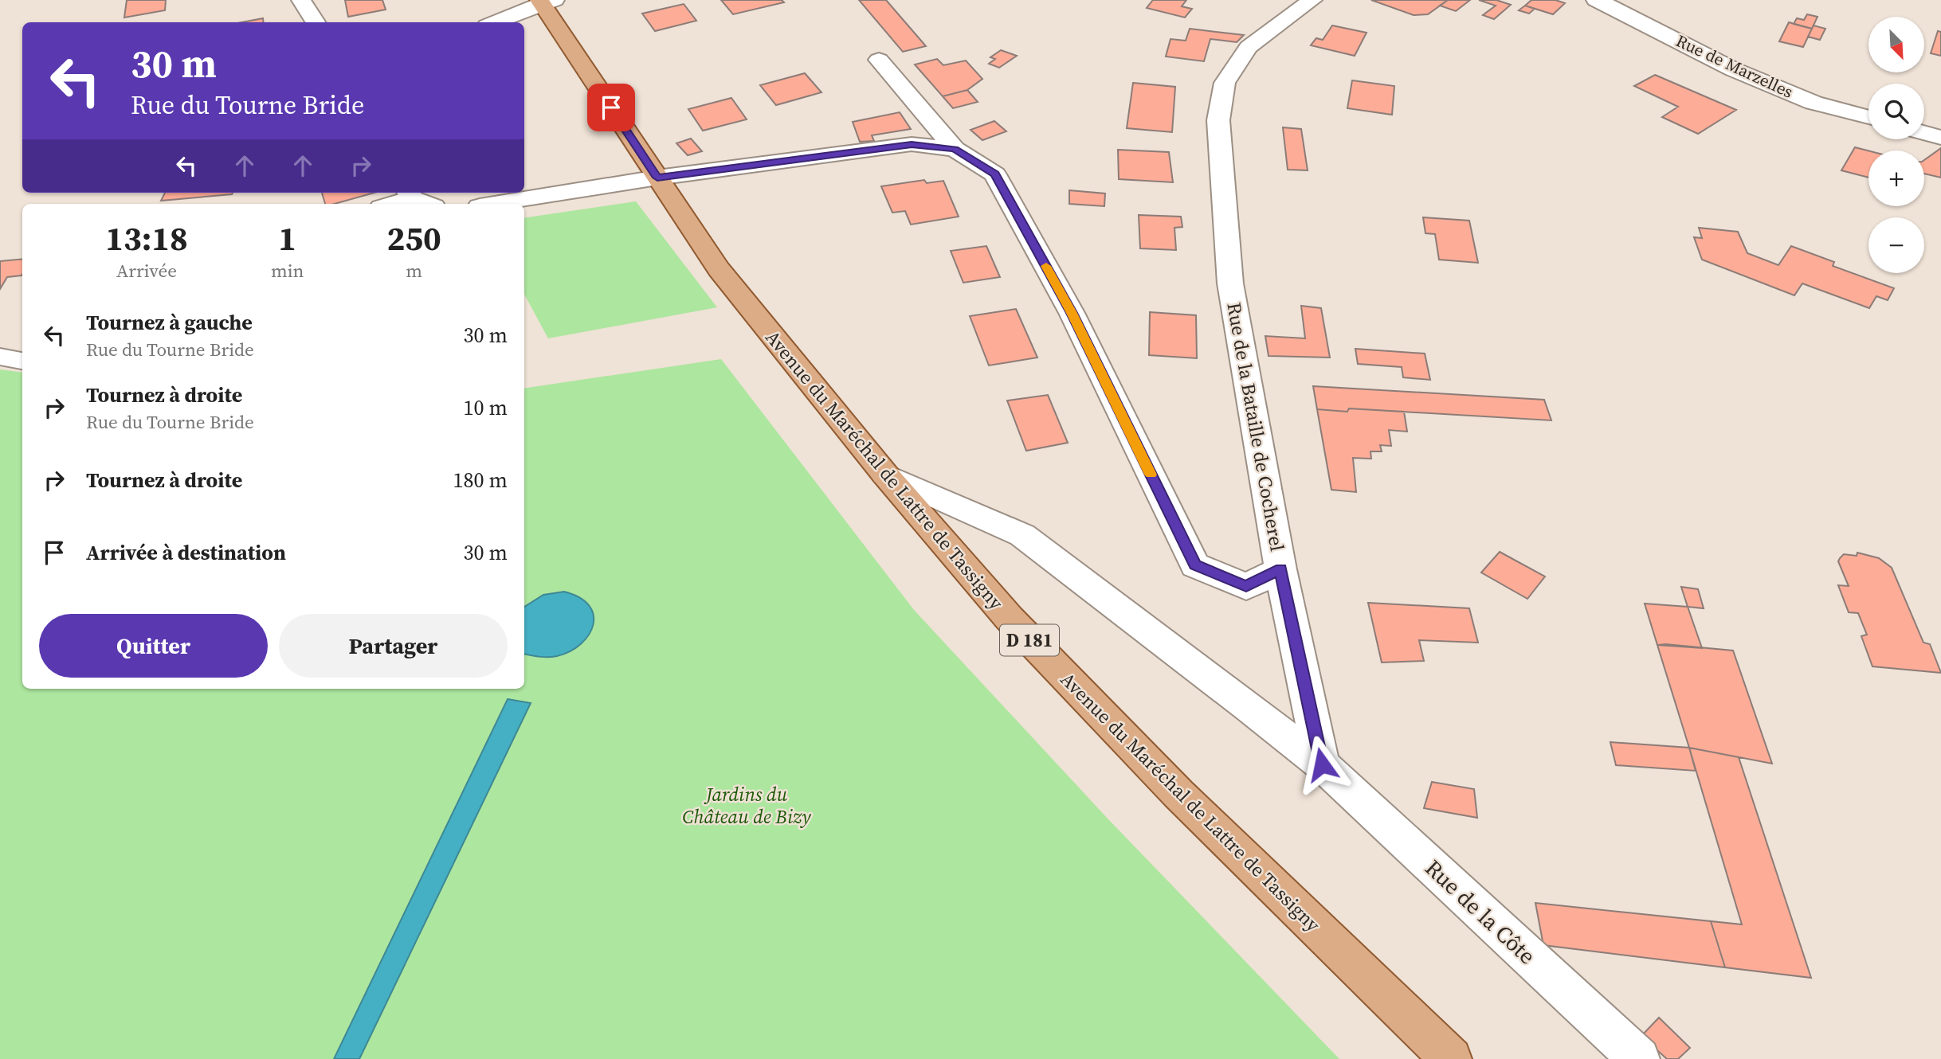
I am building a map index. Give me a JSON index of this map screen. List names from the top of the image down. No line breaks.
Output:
{"streets":{"main road":["Avenue du Maréchal de Lattre de Tassigny","D 181"],"street":["Rue de Marzelles","Rue de la Bataille de Cocherel","Rue de la Côte"]},"crossings":[["Rue de la Bataille de Cocherel","Rue de la Côte"]],"parks":["Jardins du Château de Bizy"],"north":"bottom right","page":{"map_buttons":["+","−"],"turn":["30 m","Rue du Tourne Bride"],"eta":["13:18","Arrivée","1","min","250","m"],"list":[{"name":"Tournez à gauche","note":"Rue du Tourne Bride","value":"30 m"},{"name":"Tournez à droite","note":"Rue du Tourne Bride","value":"10 m"},{"name":"Tournez à droite","value":"180 m"},{"name":"Arrivée à destination","value":"30 m"}],"buttons":["Quitter","Partager"]}}
